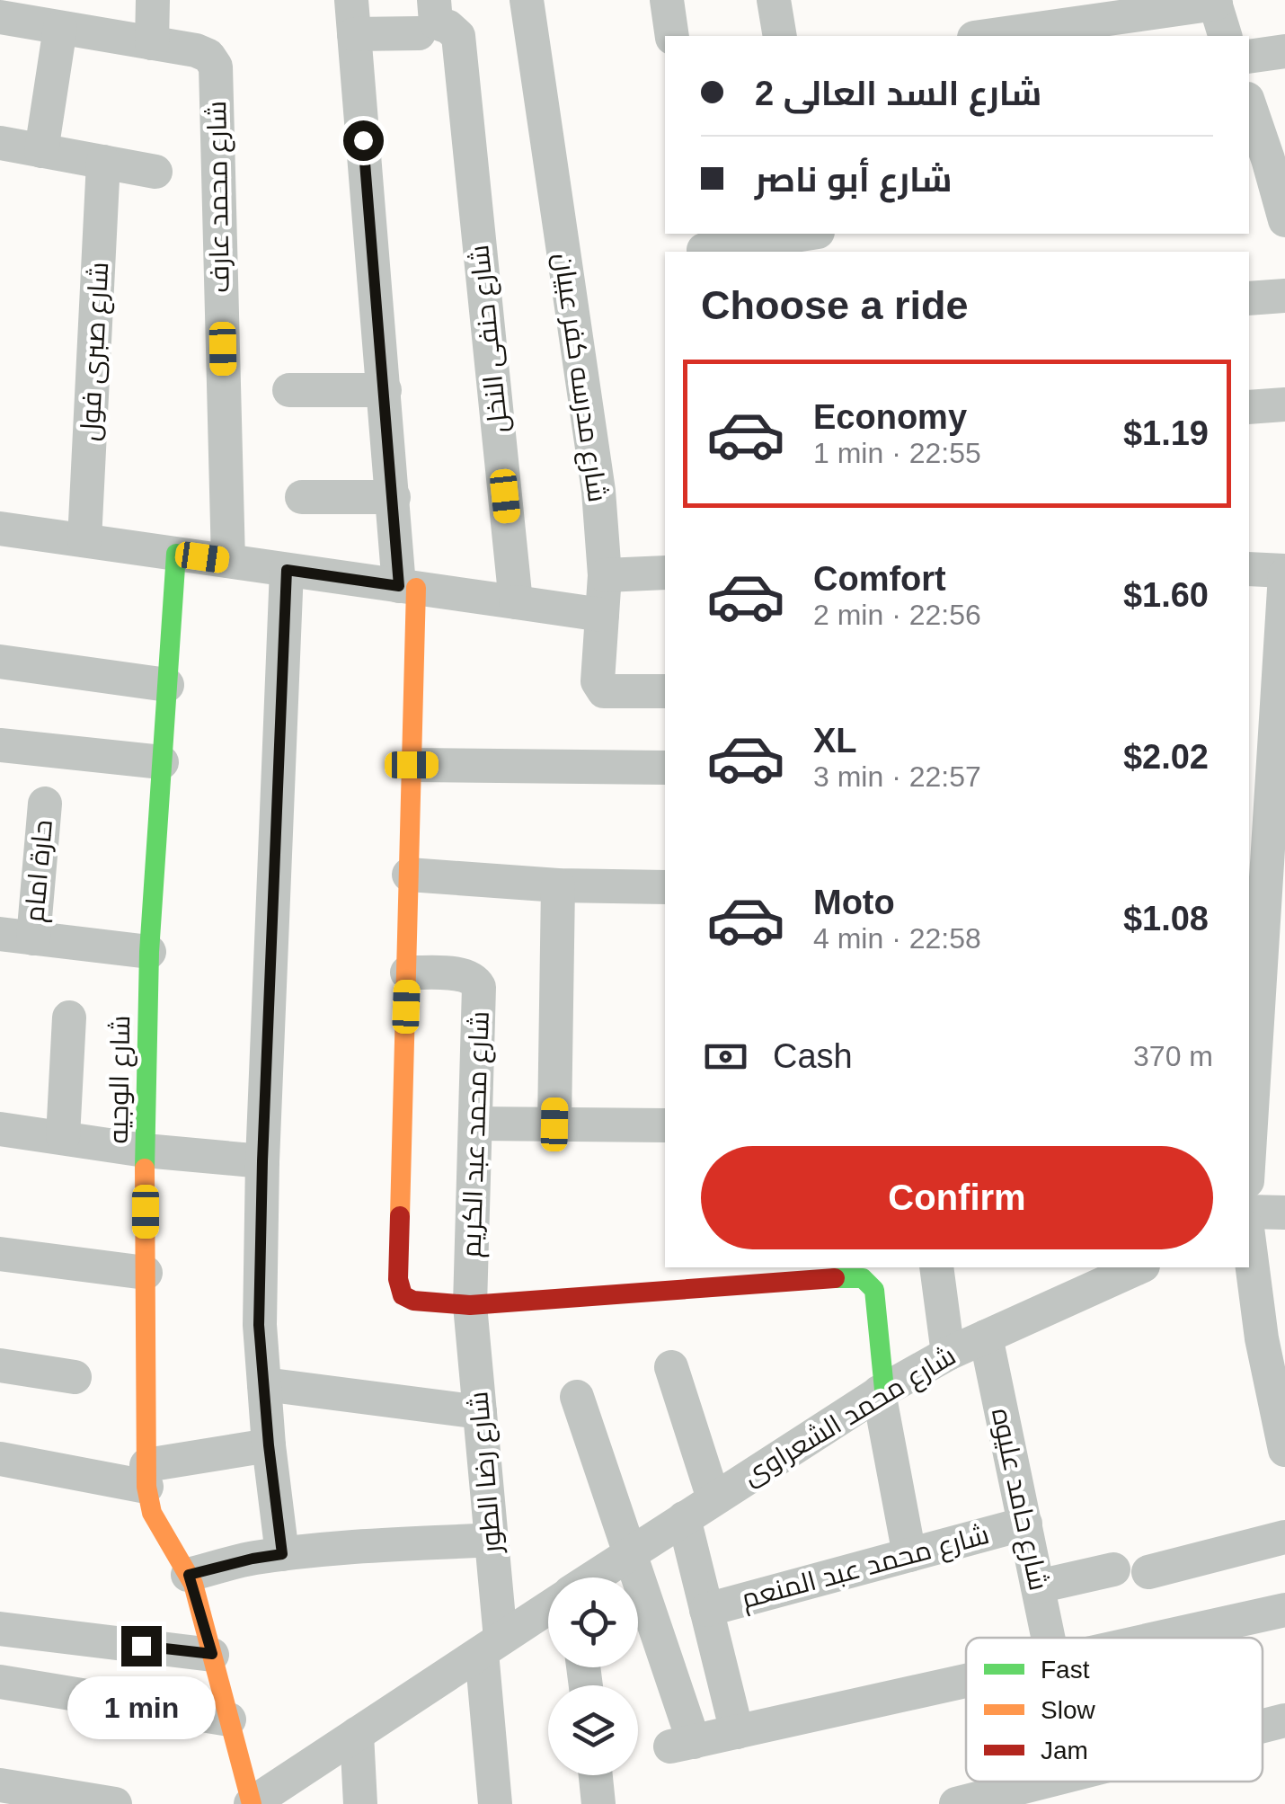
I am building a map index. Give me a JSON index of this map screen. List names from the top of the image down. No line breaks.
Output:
{"streets":{"street":["شارع محمد عارف","شارع حنفى النخل","شارع صبرى فول","شارع مدرسه كفر عبيان","حارة امام","شارع الوجيه","شارع محمد عبد الكريم","شارع محمد الشعراوى","شارع رضا الطور","شارع حامد عليوه","شارع محمد عبد المنعم"]},"crossings":[["شارع الوجيه","شارع محمد الشعراوى"],["شارع محمد عبد الكريم","شارع رضا الطور"],["شارع محمد الشعراوى","شارع رضا الطور"],["شارع محمد الشعراوى","شارع حامد عليوه"],["شارع حامد عليوه","شارع محمد عبد المنعم"]],"legend":["Fast","Slow","Jam"],"page":{"banner":["شارع السد العالى 2","شارع أبو ناصر"],"heading":"Choose a ride","list":[{"name":"Economy","note":"1 min · 22:55","value":"$1.19"},{"name":"Comfort","note":"2 min · 22:56","value":"$1.60"},{"name":"XL","note":"3 min · 22:57","value":"$2.02"},{"name":"Moto","note":"4 min · 22:58","value":"$1.08"}],"pay":["Cash","370 m"],"buttons":"Confirm","bubble":"1 min"}}
